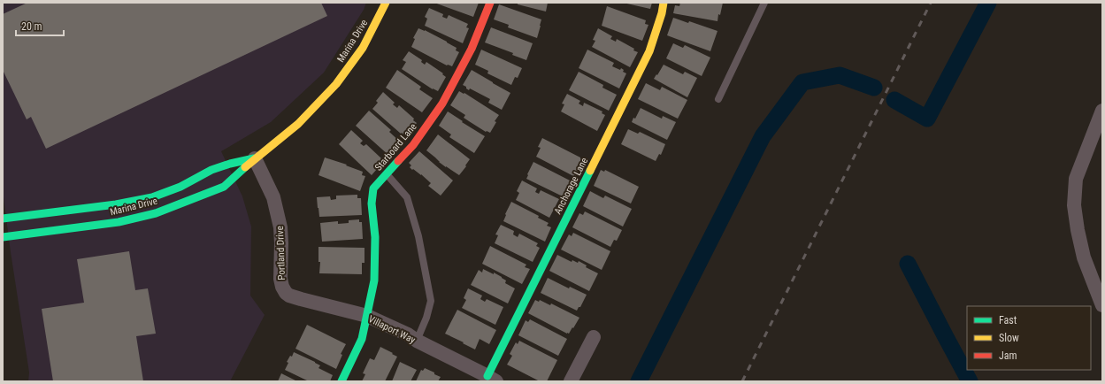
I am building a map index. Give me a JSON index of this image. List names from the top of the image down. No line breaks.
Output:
{"streets":{"street":["Marina Drive","Starboard Lane","Anchorage Lane","Portland Drive","Villaport Way"]},"crossings":[["Marina Drive","Portland Drive"],["Starboard Lane","Villaport Way"],["Anchorage Lane","Villaport Way"],["Portland Drive","Villaport Way"]],"legend":["Fast","Slow","Jam"],"scale_bar":"20 m"}
